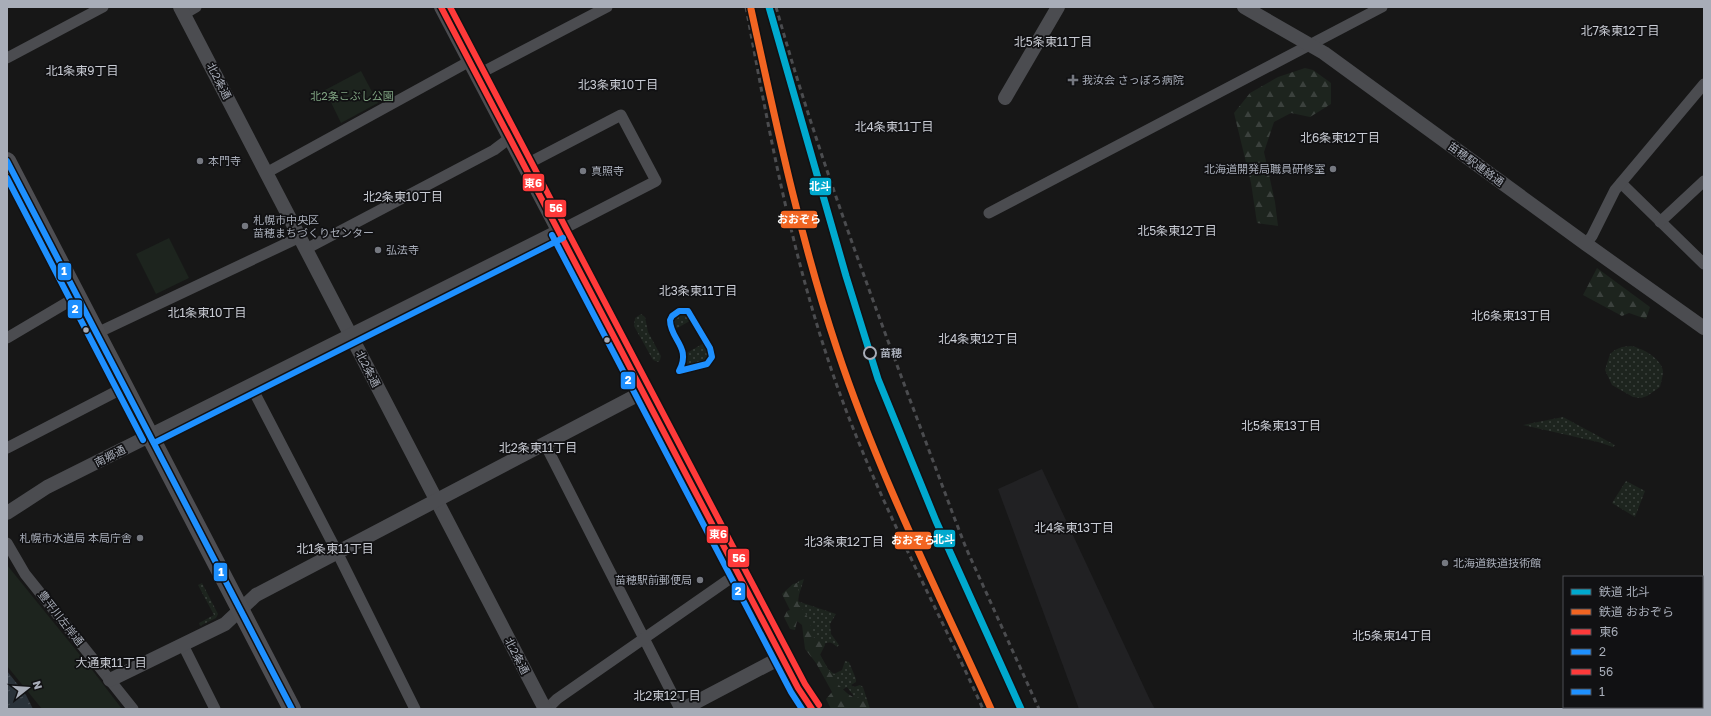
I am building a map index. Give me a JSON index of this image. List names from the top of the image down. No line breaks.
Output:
{"streets":{"street":["北2条通","苗穂駅連絡通","南郷通","豊平川左岸通"]},"crossings":[["北2条通","南郷通"]],"districts":["北7条東12丁目","北5条東11丁目","北1条東9丁目","北3条東10丁目","北4条東11丁目","北6条東12丁目","北2条東10丁目","北5条東12丁目","北3条東11丁目","北1条東10丁目","北6条東13丁目","北4条東12丁目","北5条東13丁目","北2条東11丁目","北4条東13丁目","北3条東12丁目","北1条東11丁目","北5条東14丁目","大通東11丁目","北2東12丁目"],"parks":["北2条こぶし公園"],"places":{"health":["我汝会 さっぽろ病院"],"other":["本門寺","北海道開発局職員研修室","真照寺","札幌市中央区 苗穂まちづくりセンター","弘法寺","苗穂","札幌市水道局 本局庁舎","北海道鉄道技術館","苗穂駅前郵便局"]},"lines":["rail line 北斗","transit line 東6","transit line 56","rail line おおぞら","transit line 1","transit line 2"],"legend":["鉄道 北斗","鉄道 おおぞら","東6","2","56","1"],"north":"right"}
